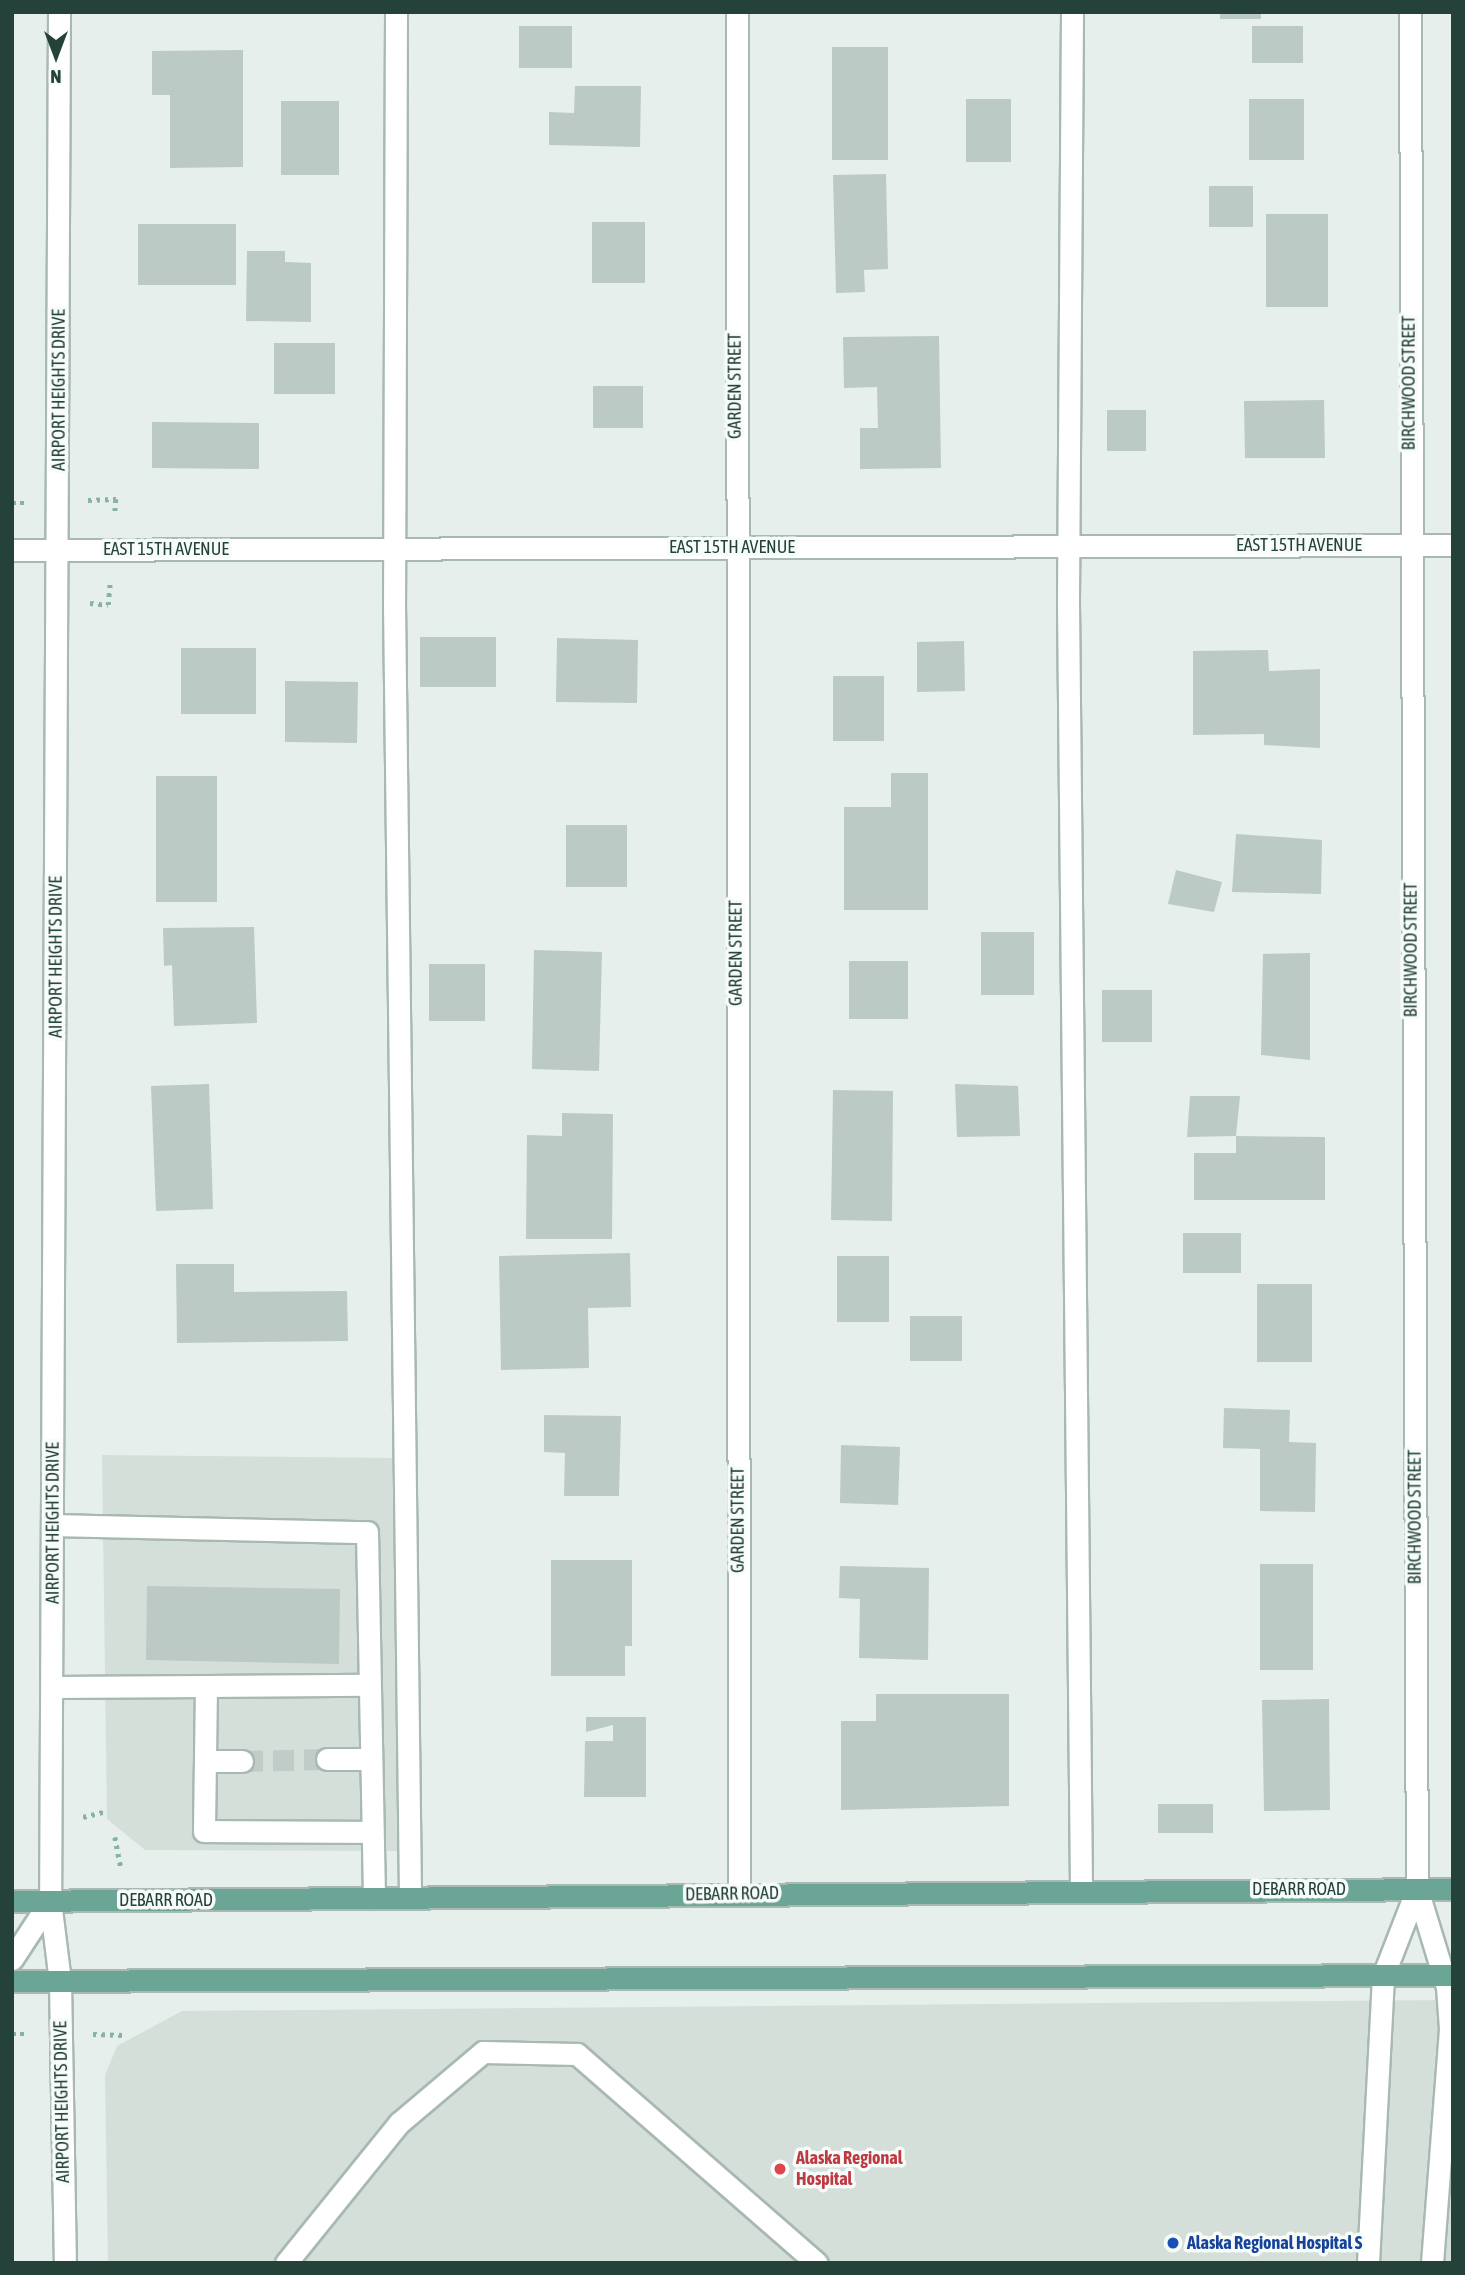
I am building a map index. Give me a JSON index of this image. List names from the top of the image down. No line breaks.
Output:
{"streets":{"main road":["DEBARR ROAD"],"street":["BIRCHWOOD STREET","GARDEN STREET","AIRPORT HEIGHTS DRIVE","EAST 15TH AVENUE"]},"crossings":[["BIRCHWOOD STREET","EAST 15TH AVENUE"],["BIRCHWOOD STREET","DEBARR ROAD"],["GARDEN STREET","EAST 15TH AVENUE"],["GARDEN STREET","DEBARR ROAD"],["AIRPORT HEIGHTS DRIVE","EAST 15TH AVENUE"],["AIRPORT HEIGHTS DRIVE","DEBARR ROAD"]],"places":["Alaska Regional Hospital","Alaska Regional Hospital S"],"north":"bottom"}
